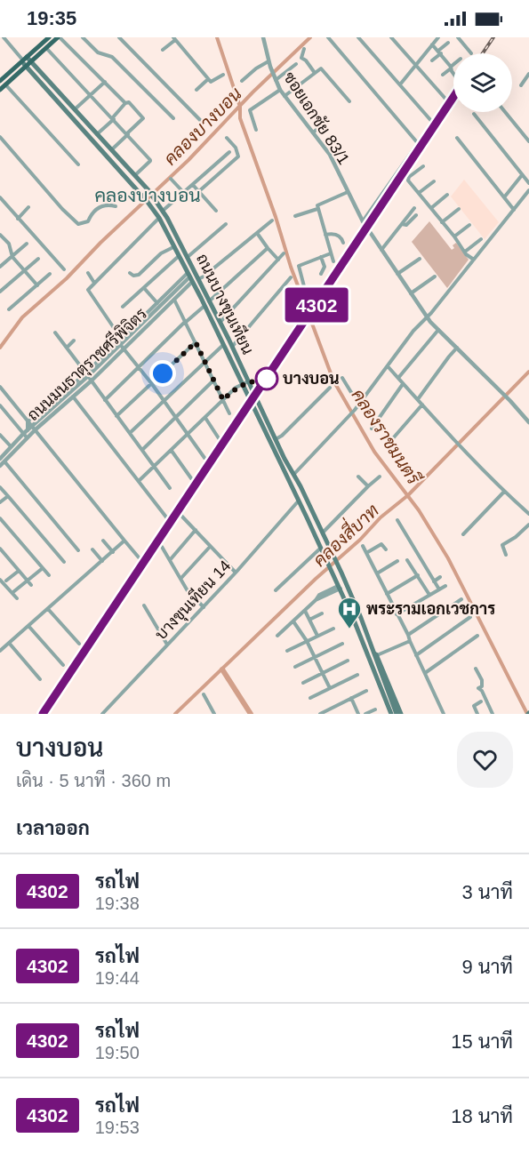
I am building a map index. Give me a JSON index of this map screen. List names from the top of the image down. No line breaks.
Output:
{"streets":{"main road":["ถนนบางขุนเทียน"],"street":["ซอยเอกชัย 83/1","ถนนมนธาตุราชศรีพิจิตร","บางขุนเทียน 14"]},"crossings":[["ถนนบางขุนเทียน","ถนนมนธาตุราชศรีพิจิตร"],["ถนนบางขุนเทียน","บางขุนเทียน 14"]],"districts":["คลองบางบอน"],"water":["คลองบางบอน","คลองราชมนตรี","คลองสี่บาท"],"places":{"other":["บางบอน"],"hospital":["พระรามเอกเวชการ"]},"page":{"status":"19:35","on_map":"4302","heading":[["บางบอน","เดิน · 5 นาที · 360 m"],"เวลาออก"],"list":[{"mark":"4302","name":"รถไฟ","note":"19:38","value":"3 นาที"},{"mark":"4302","name":"รถไฟ","note":"19:44","value":"9 นาที"},{"mark":"4302","name":"รถไฟ","note":"19:50","value":"15 นาที"},{"mark":"4302","name":"รถไฟ","note":"19:53","value":"18 นาที"}]}}
